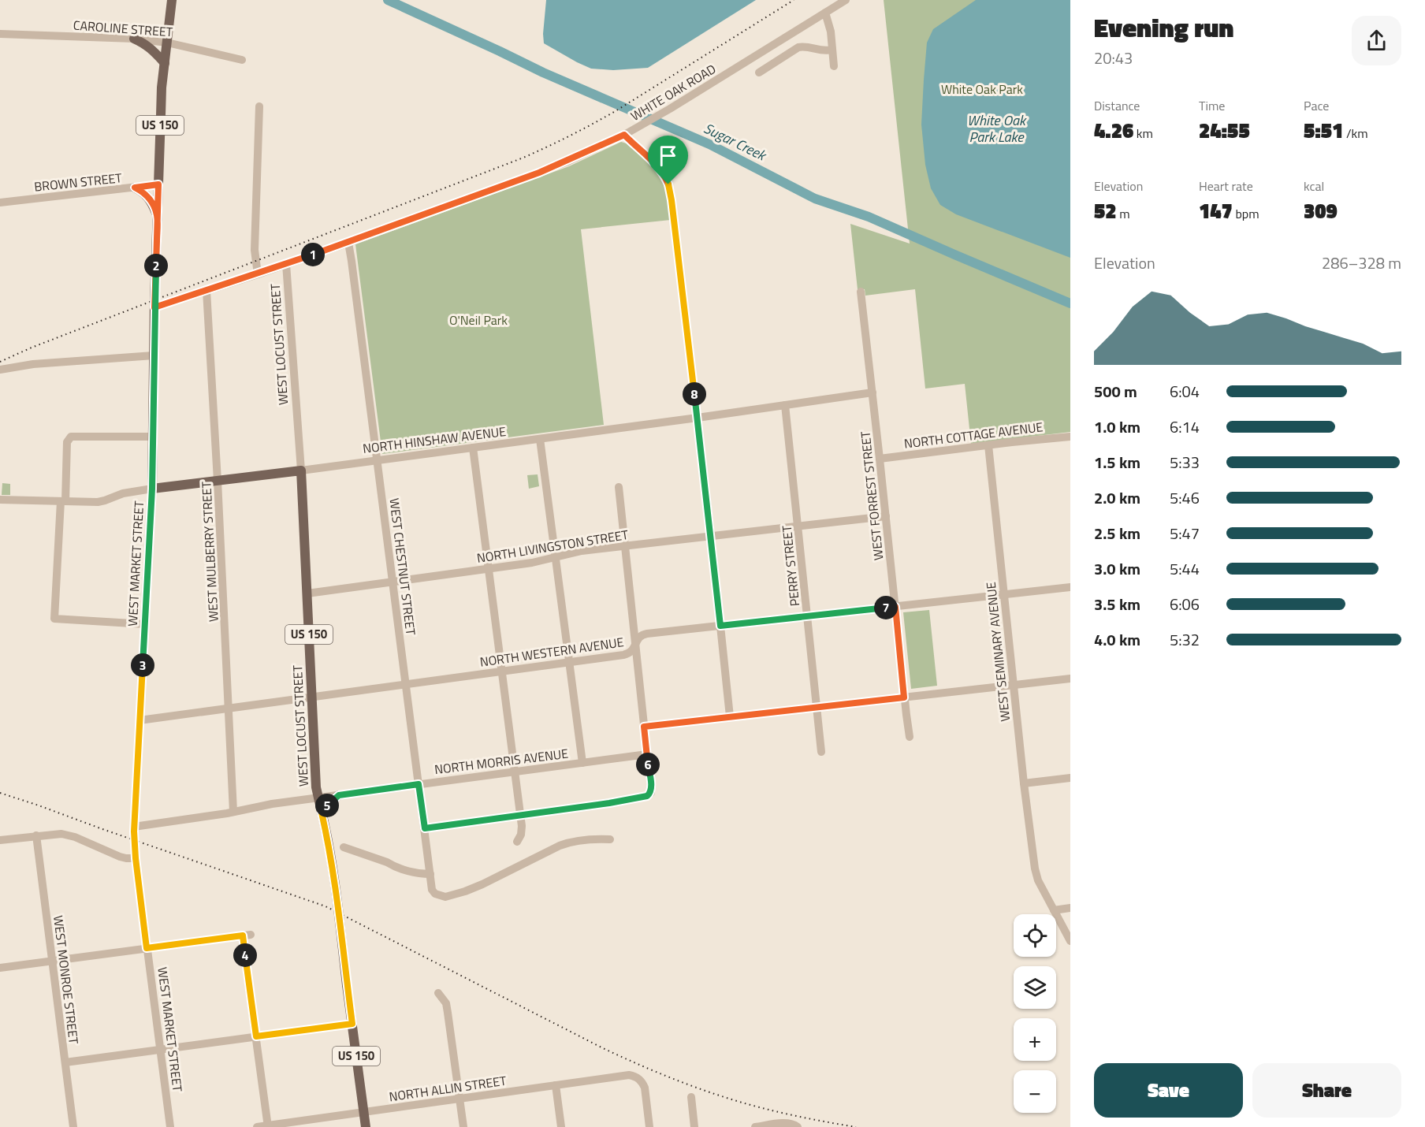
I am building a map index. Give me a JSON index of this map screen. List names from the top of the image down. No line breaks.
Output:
{"streets":{"main road":["US 150","WEST LOCUST STREET","NORTH HINSHAW AVENUE","WEST MARKET STREET"],"street":["CAROLINE STREET","WHITE OAK ROAD","BROWN STREET","NORTH COTTAGE AVENUE","WEST FORREST STREET","NORTH LIVINGSTON STREET","WEST MULBERRY STREET","PERRY STREET","WEST CHESTNUT STREET","NORTH WESTERN AVENUE","WEST SEMINARY AVENUE","NORTH MORRIS AVENUE","WEST MONROE STREET","NORTH ALLIN STREET"]},"crossings":[["CAROLINE STREET","WEST MARKET STREET"],["WHITE OAK ROAD","WEST LOCUST STREET"],["WHITE OAK ROAD","WEST MULBERRY STREET"],["WHITE OAK ROAD","WEST MARKET STREET"],["WHITE OAK ROAD","WEST CHESTNUT STREET"],["BROWN STREET","WEST MARKET STREET"],["WEST LOCUST STREET","NORTH HINSHAW AVENUE"],["WEST LOCUST STREET","NORTH LIVINGSTON STREET"],["WEST LOCUST STREET","NORTH WESTERN AVENUE"],["WEST LOCUST STREET","NORTH MORRIS AVENUE"],["WEST LOCUST STREET","NORTH ALLIN STREET"],["NORTH COTTAGE AVENUE","WEST FORREST STREET"],["NORTH COTTAGE AVENUE","WEST SEMINARY AVENUE"],["NORTH HINSHAW AVENUE","WEST FORREST STREET"],["NORTH HINSHAW AVENUE","WEST MULBERRY STREET"],["NORTH HINSHAW AVENUE","WEST MARKET STREET"],["NORTH HINSHAW AVENUE","PERRY STREET"],["NORTH HINSHAW AVENUE","WEST CHESTNUT STREET"],["WEST FORREST STREET","NORTH LIVINGSTON STREET"],["WEST FORREST STREET","NORTH WESTERN AVENUE"],["NORTH LIVINGSTON STREET","PERRY STREET"],["NORTH LIVINGSTON STREET","WEST CHESTNUT STREET"],["WEST MULBERRY STREET","NORTH WESTERN AVENUE"],["WEST MULBERRY STREET","NORTH MORRIS AVENUE"],["WEST MARKET STREET","NORTH WESTERN AVENUE"],["WEST MARKET STREET","NORTH MORRIS AVENUE"],["PERRY STREET","NORTH WESTERN AVENUE"],["WEST CHESTNUT STREET","NORTH WESTERN AVENUE"],["WEST CHESTNUT STREET","NORTH MORRIS AVENUE"],["NORTH WESTERN AVENUE","WEST SEMINARY AVENUE"]],"water":["White Oak Park Lake","Sugar Creek"],"parks":["White Oak Park","O'Neil Park"],"page":{"heading":["Evening run","20:43"],"stats":[["Distance","4.26 km"],["Time","24:55"],["Pace","5:51 /km"],["Elevation","52 m"],["Heart rate","147 bpm"],["kcal","309"]],"chart":["Elevation","286–328 m"],"pins":["1","2","8","7","3","6","5","4"],"list":[{"name":"500 m","note":"6:04"},{"name":"1.0 km","note":"6:14"},{"name":"1.5 km","note":"5:33"},{"name":"2.0 km","note":"5:46"},{"name":"2.5 km","note":"5:47"},{"name":"3.0 km","note":"5:44"},{"name":"3.5 km","note":"6:06"},{"name":"4.0 km","note":"5:32"}],"map_buttons":["+","−"],"buttons":["Save","Share"]}}
